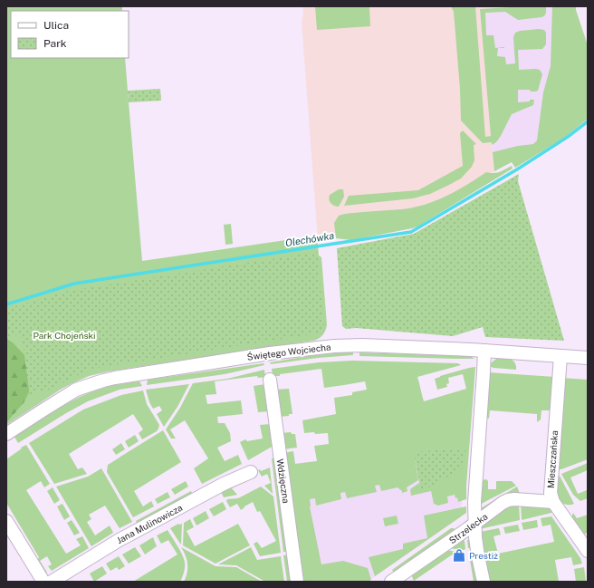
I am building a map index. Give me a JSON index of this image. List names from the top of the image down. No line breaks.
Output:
{"streets":{"street":["Świętego Wojciecha","Mieszczańska","Wdzięczna","Jana Mulinowicza","Strzelecka"]},"crossings":[["Świętego Wojciecha","Mieszczańska"],["Mieszczańska","Strzelecka"]],"water":["Olechówka"],"parks":["Park Chojeński"],"places":{"shop":["Prestiż"]},"legend":["Ulica","Park"]}
